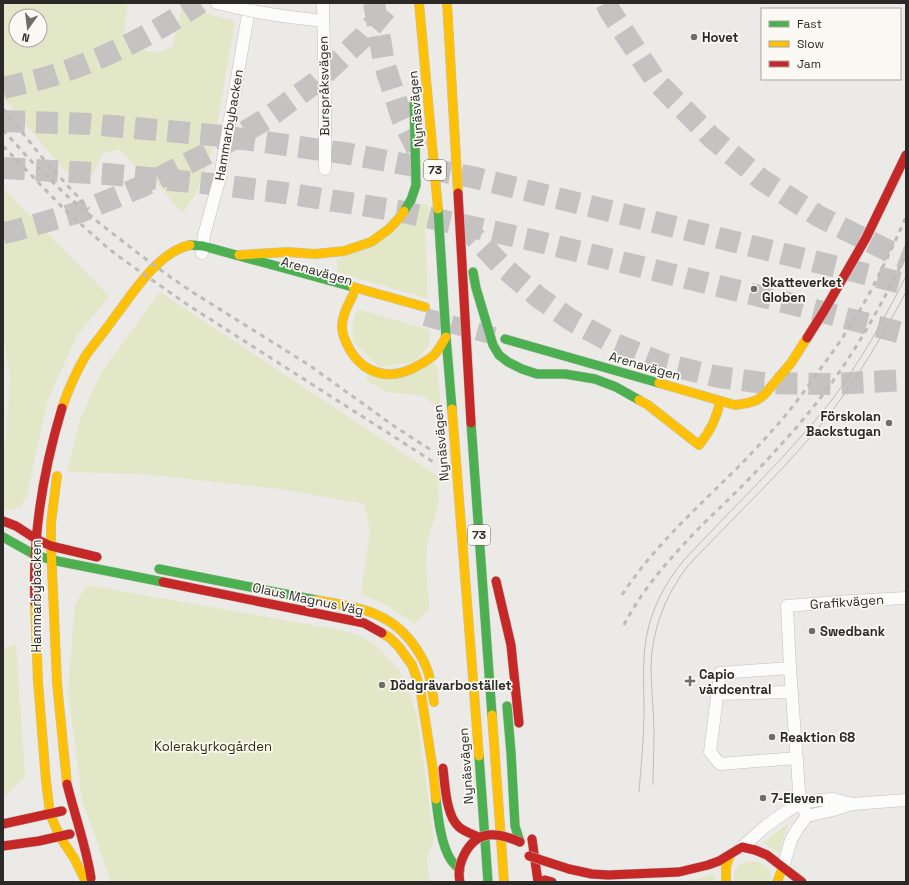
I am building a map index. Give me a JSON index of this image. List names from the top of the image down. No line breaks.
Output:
{"streets":{"main road":["Nynäsvägen","Hammarbybacken","73","Arenavägen","Olaus Magnus Väg"],"street":["Burspråksvägen","Grafikvägen"]},"crossings":[["Hammarbybacken","Arenavägen"],["Hammarbybacken","Olaus Magnus Väg"]],"parks":["Kolerakyrkogården"],"places":{"other":["Hovet","Skatteverket Globen","Förskolan Backstugan","Swedbank","Dödgrävarbostället","Reaktion 68","7-Eleven"],"health":["Capio vårdcentral"]},"legend":["Fast","Slow","Jam"],"north":"bottom"}
